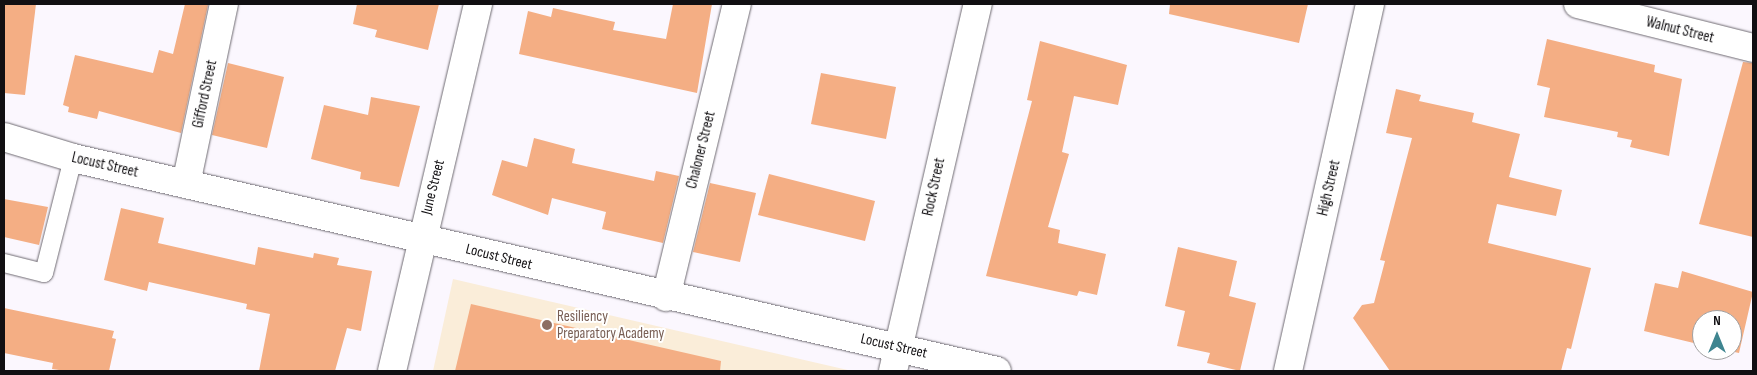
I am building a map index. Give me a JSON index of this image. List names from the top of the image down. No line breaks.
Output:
{"streets":{"street":["Walnut Street","Gifford Street","Chaloner Street","Locust Street","June Street","Rock Street","High Street"]},"crossings":[["Gifford Street","Locust Street"],["Chaloner Street","Locust Street"],["Locust Street","June Street"],["Locust Street","Rock Street"]],"places":["Resiliency Preparatory Academy"],"north":"top"}
